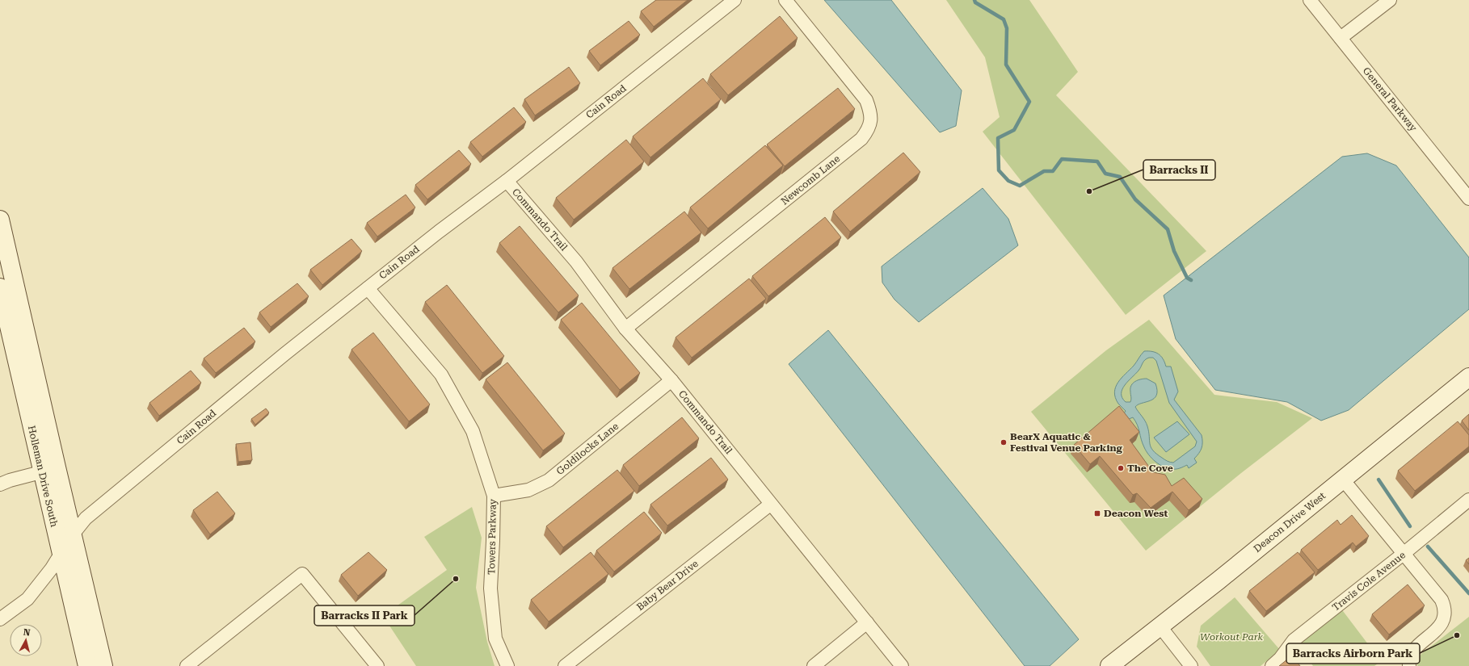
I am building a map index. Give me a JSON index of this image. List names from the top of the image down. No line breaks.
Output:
{"streets":{"street":["General Parkway","Cain Road","Newcomb Lane","Commando Trail","Goldilocks Lane","Holleman Drive South","Deacon Drive West","Towers Parkway","Travis Cole Avenue","Baby Bear Drive"]},"crossings":[["Cain Road","Commando Trail"],["Cain Road","Holleman Drive South"],["Cain Road","Towers Parkway"],["Newcomb Lane","Commando Trail"],["Commando Trail","Goldilocks Lane"],["Commando Trail","Baby Bear Drive"],["Goldilocks Lane","Towers Parkway"]],"parks":["Workout Park"],"places":{"other":["Barracks II","BearX Aquatic & Festival Venue Parking","The Cove","Barracks II Park","Barracks Airborn Park"],"transit":["Deacon West"]},"north":"top"}
